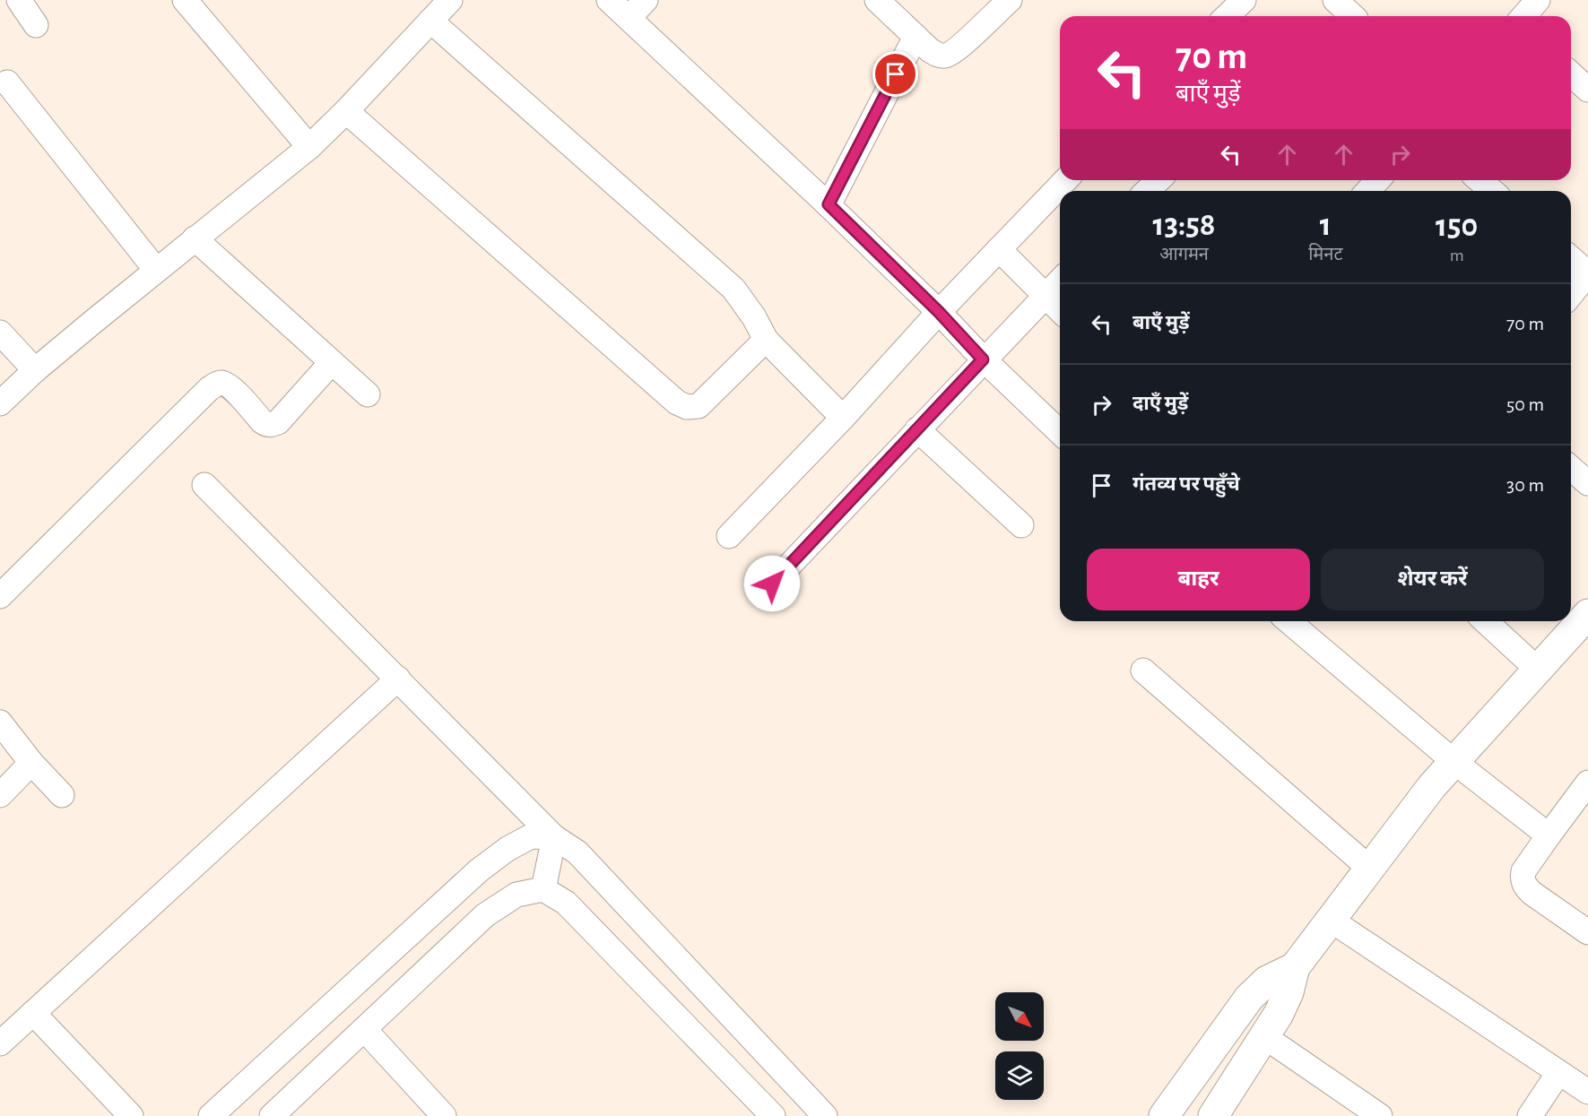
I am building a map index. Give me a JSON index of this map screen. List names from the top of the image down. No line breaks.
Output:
{"north":"bottom right","page":{"turn":["70 m","बाएँ मुड़ें"],"eta":["13:58","आगमन","1","मिनट","150","m"],"list":[{"name":"बाएँ मुड़ें","value":"70 m"},{"name":"दाएँ मुड़ें","value":"50 m"},{"name":"गंतव्य पर पहुँचे","value":"30 m"}],"buttons":["बाहर","शेयर करें"]}}
